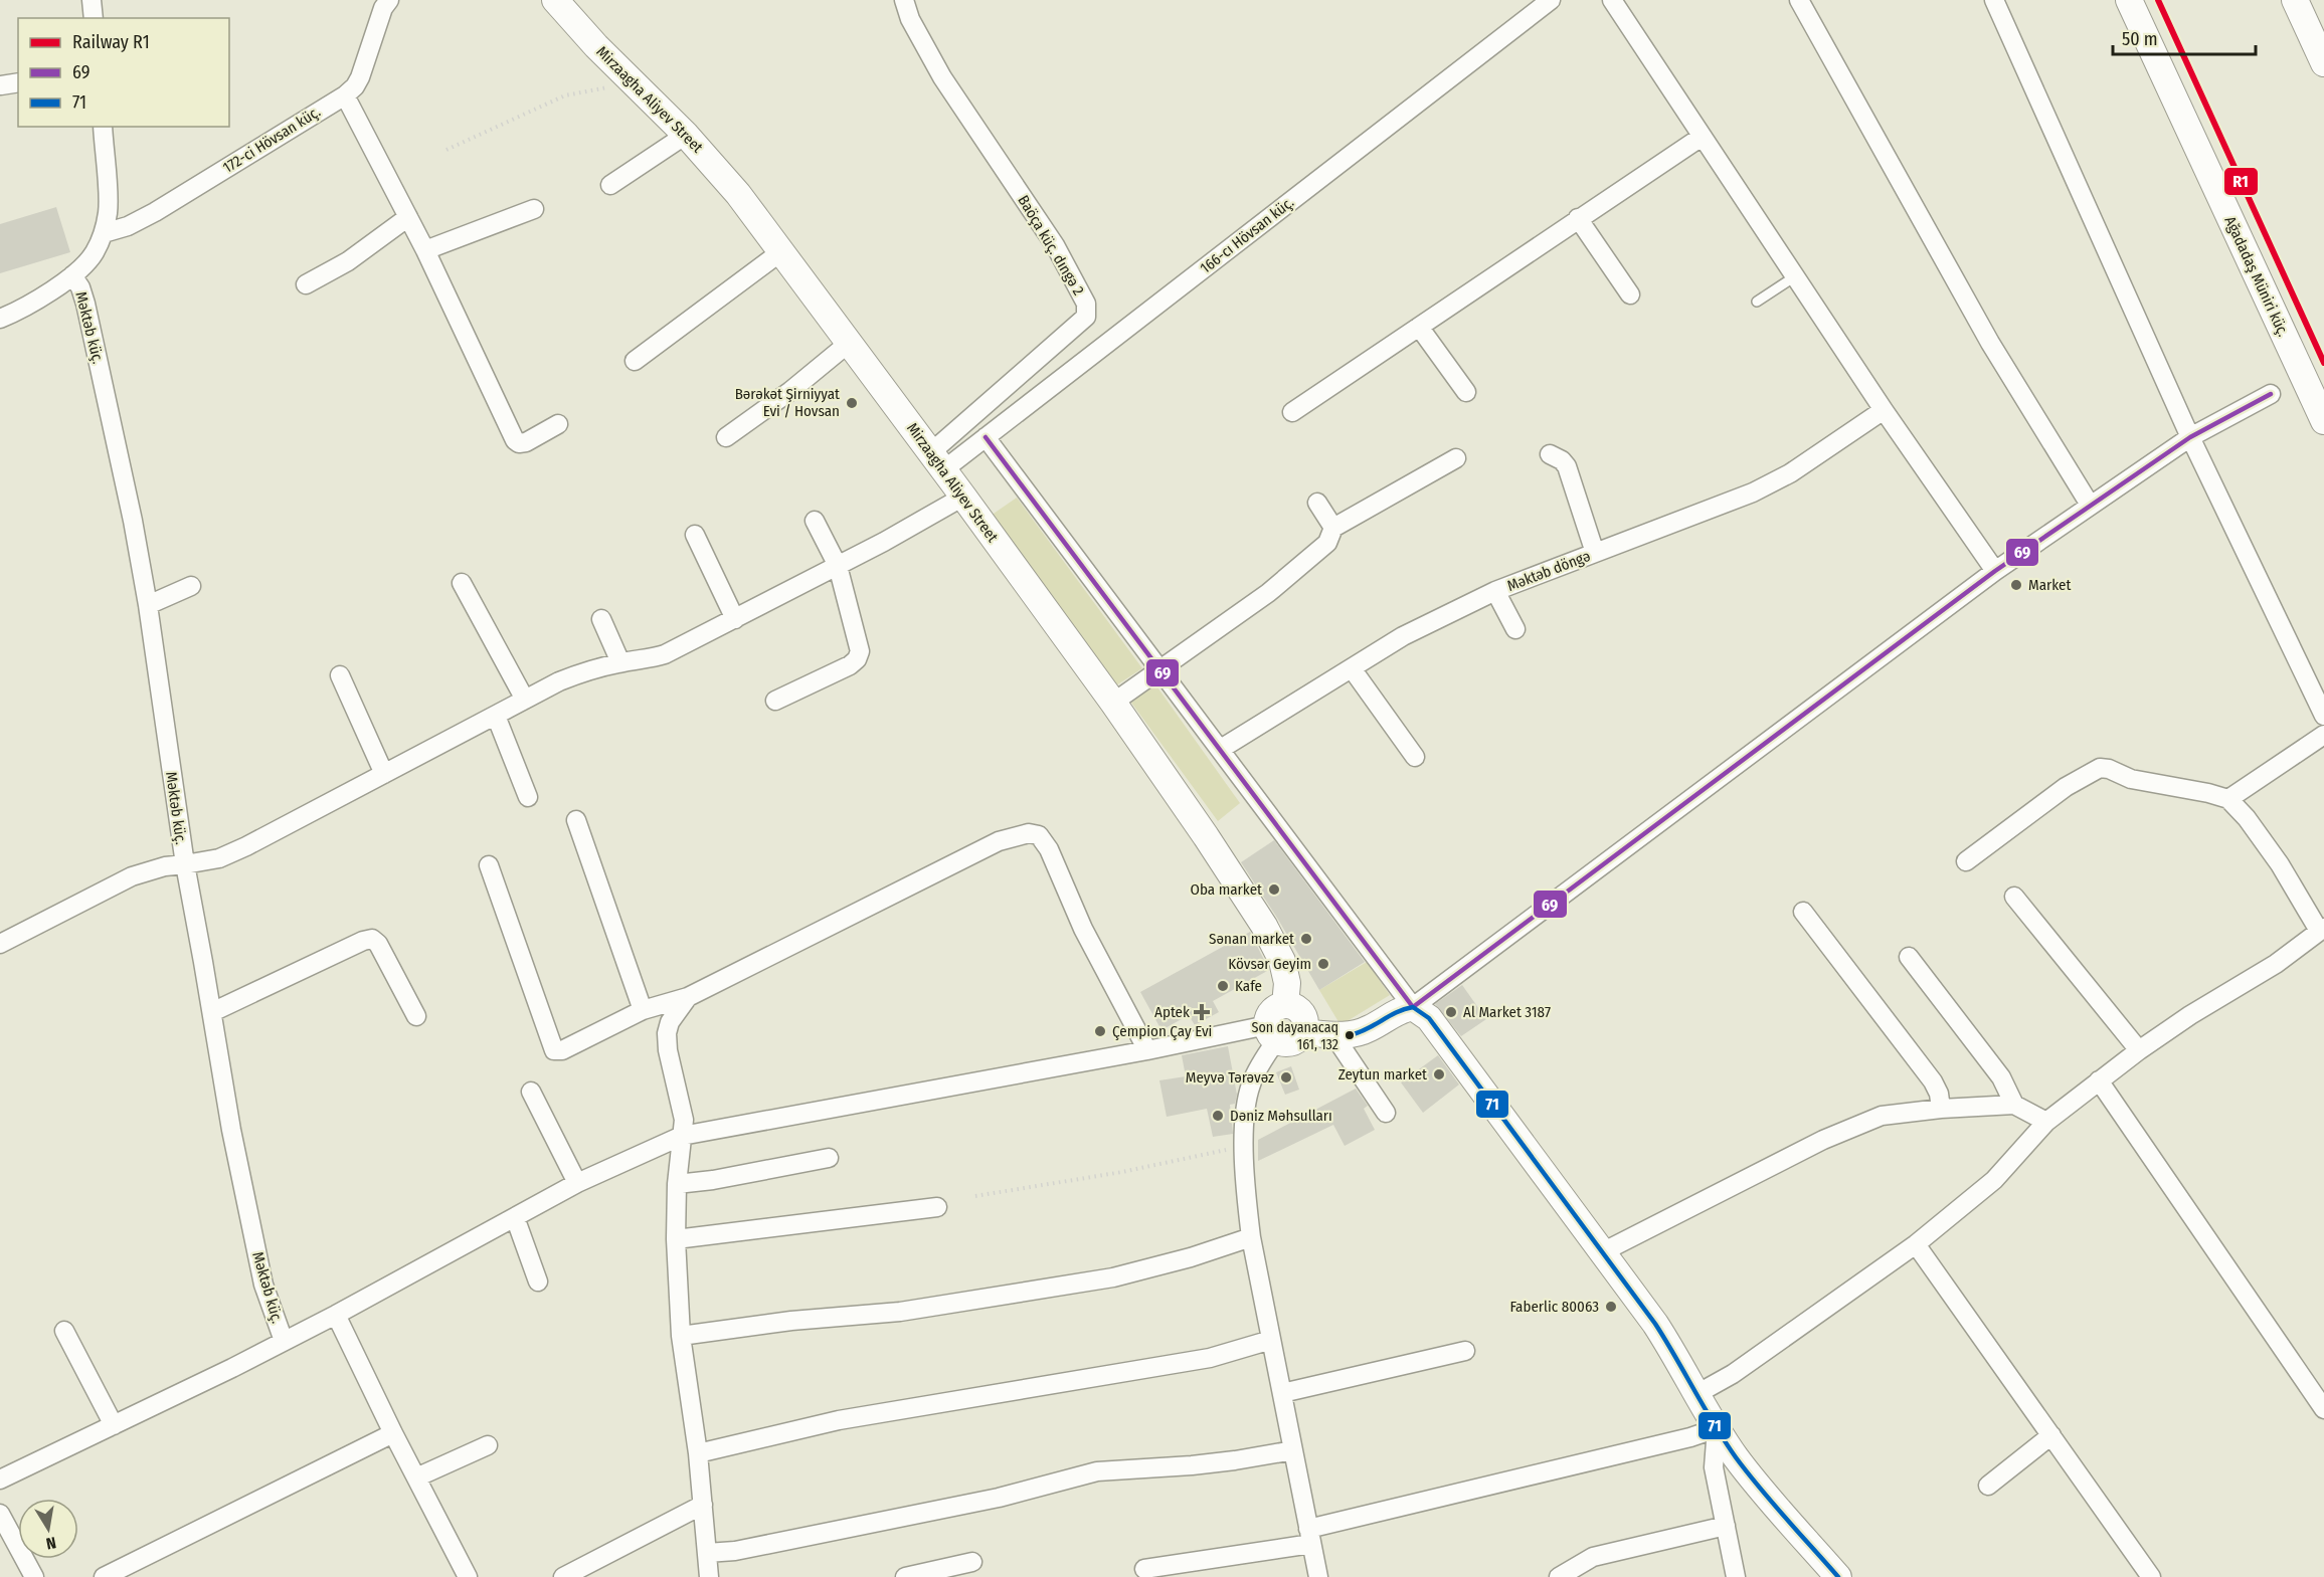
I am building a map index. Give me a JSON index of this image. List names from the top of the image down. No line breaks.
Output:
{"streets":{"street":["Mirzaagha Aliyev Street","172-ci Hövsan küç.","166-cı Hövsan küç.","Baöça küç. dıngə 2","Ağadadaş Müniri küç.","Məktəb küç.","Məktəb döngə"]},"crossings":[["Mirzaagha Aliyev Street","166-cı Hövsan küç."],["Mirzaagha Aliyev Street","Baöça küç. dıngə 2"],["166-cı Hövsan küç.","Baöça küç. dıngə 2"]],"places":{"other":["Bərəkət Şirniyyat Evi / Hovsan","Market","Oba market","Sənan market","Kövsər Geyim","Kafe","Al Market 3187","Çempion Çay Evi","Son dayanacaq 161, 132","Zeytun market","Meyvə Tərəvəz","Dəniz Məhsulları","Faberlic 80063"],"health":["Aptek"]},"lines":["rail line R1","transit line 69","transit line 71"],"legend":["Railway R1","69","71"],"scale_bar":"50 m","north":"bottom"}
